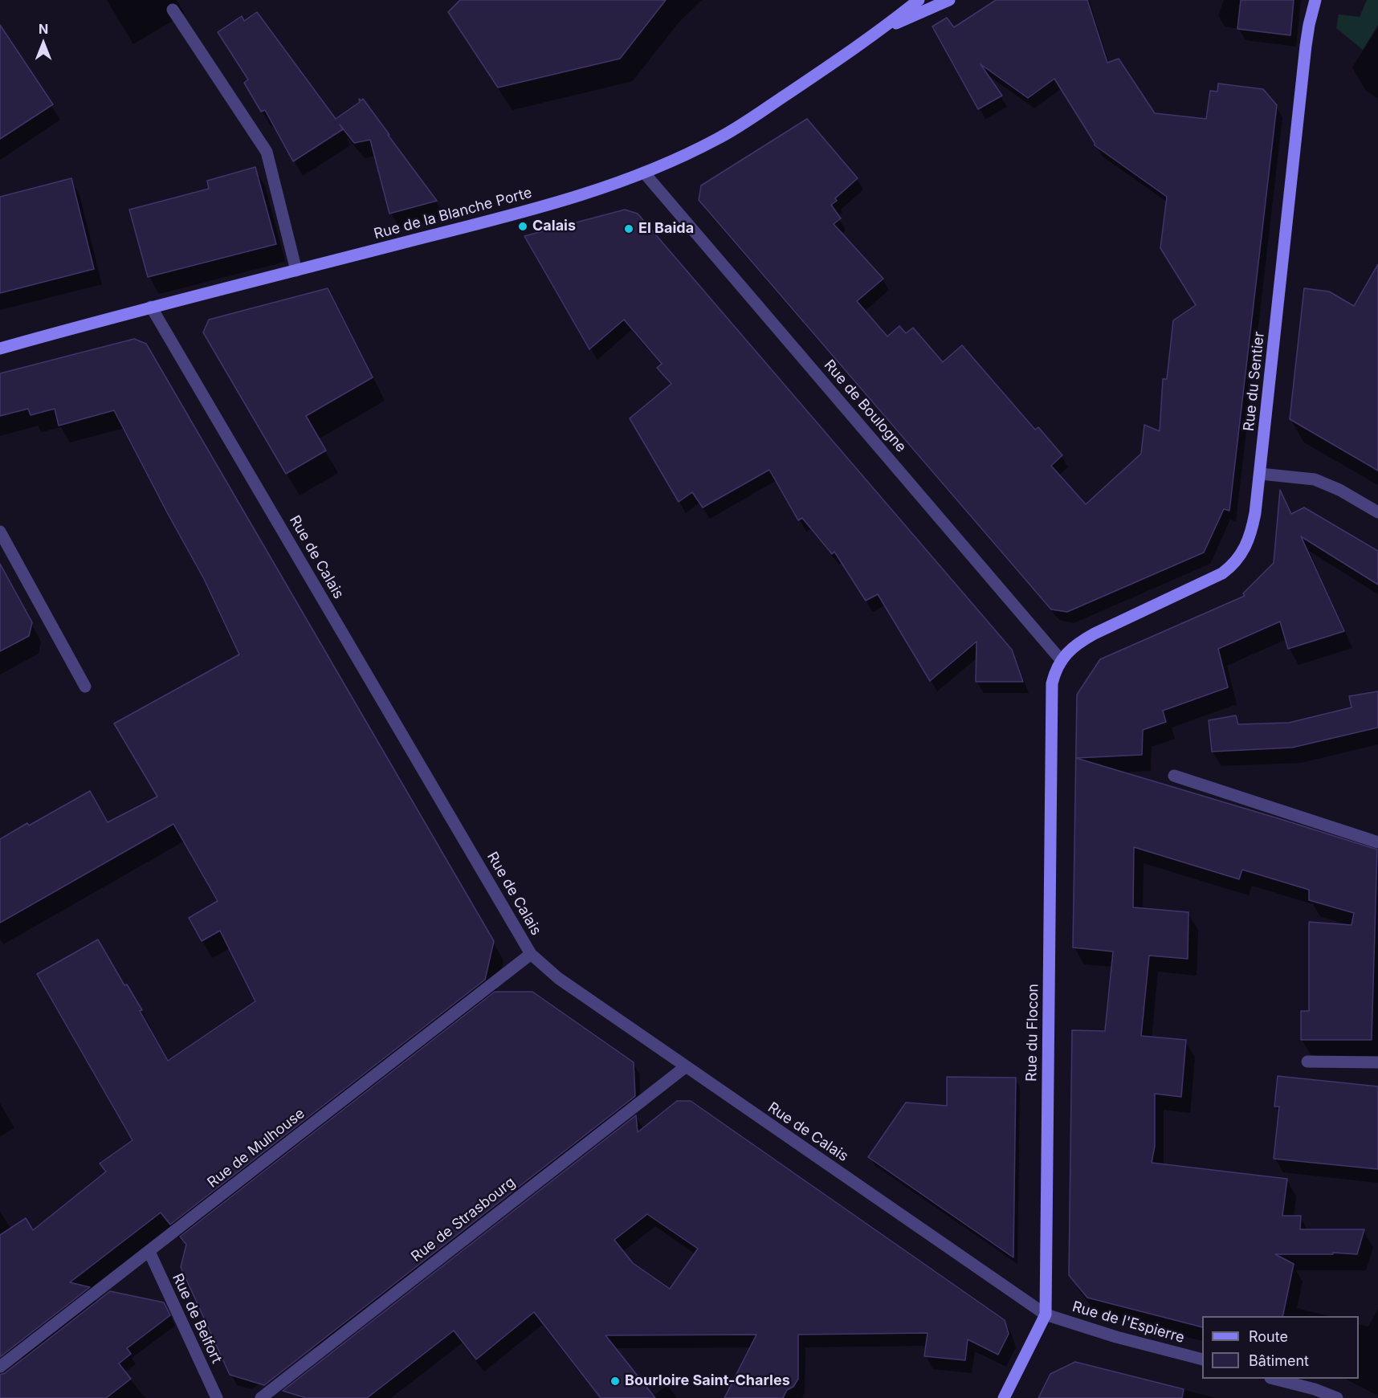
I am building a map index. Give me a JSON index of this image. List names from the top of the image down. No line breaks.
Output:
{"streets":{"street":["Rue de la Blanche Porte","Rue du Sentier","Rue de Boulogne","Rue de Calais","Rue du Flocon","Rue de Mulhouse","Rue de Strasbourg","Rue de Belfort","Rue de l'Espierre"]},"crossings":[["Rue de la Blanche Porte","Rue de Boulogne"],["Rue de la Blanche Porte","Rue de Calais"],["Rue du Sentier","Rue de Boulogne"],["Rue du Sentier","Rue du Flocon"],["Rue de Boulogne","Rue du Flocon"],["Rue de Calais","Rue du Flocon"],["Rue de Calais","Rue de Mulhouse"],["Rue de Calais","Rue de Strasbourg"],["Rue de Calais","Rue de l'Espierre"],["Rue du Flocon","Rue de l'Espierre"],["Rue de Mulhouse","Rue de Belfort"]],"places":["Calais","El Baida","Bourloire Saint-Charles"],"legend":["Route","Bâtiment"],"north":"top"}
